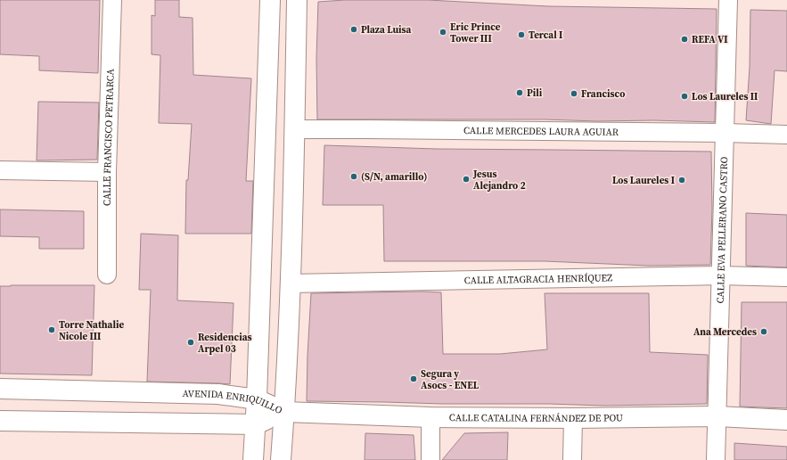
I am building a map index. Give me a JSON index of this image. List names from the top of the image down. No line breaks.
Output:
{"streets":{"main road":["AVENIDA ENRIQUILLO","CALLE CATALINA FERNÁNDEZ DE POU"],"street":["CALLE MERCEDES LAURA AGUIAR","CALLE FRANCISCO PETRARCA","CALLE EVA PELLERANO CASTRO","CALLE ALTAGRACIA HENRÍQUEZ"]},"crossings":[["CALLE MERCEDES LAURA AGUIAR","CALLE EVA PELLERANO CASTRO"],["CALLE EVA PELLERANO CASTRO","CALLE ALTAGRACIA HENRÍQUEZ"],["CALLE EVA PELLERANO CASTRO","CALLE CATALINA FERNÁNDEZ DE POU"],["AVENIDA ENRIQUILLO","CALLE CATALINA FERNÁNDEZ DE POU"]],"places":["Plaza Luisa","Eric Prince Tower III","Tercal I","REFA VI","Pili","Francisco","Los Laureles II","(S/N, amarillo)","Jesus Alejandro 2","Los Laureles I","Torre Nathalie Nicole III","Ana Mercedes","Residencias Arpel 03","Segura y Asocs - ENEL"]}
